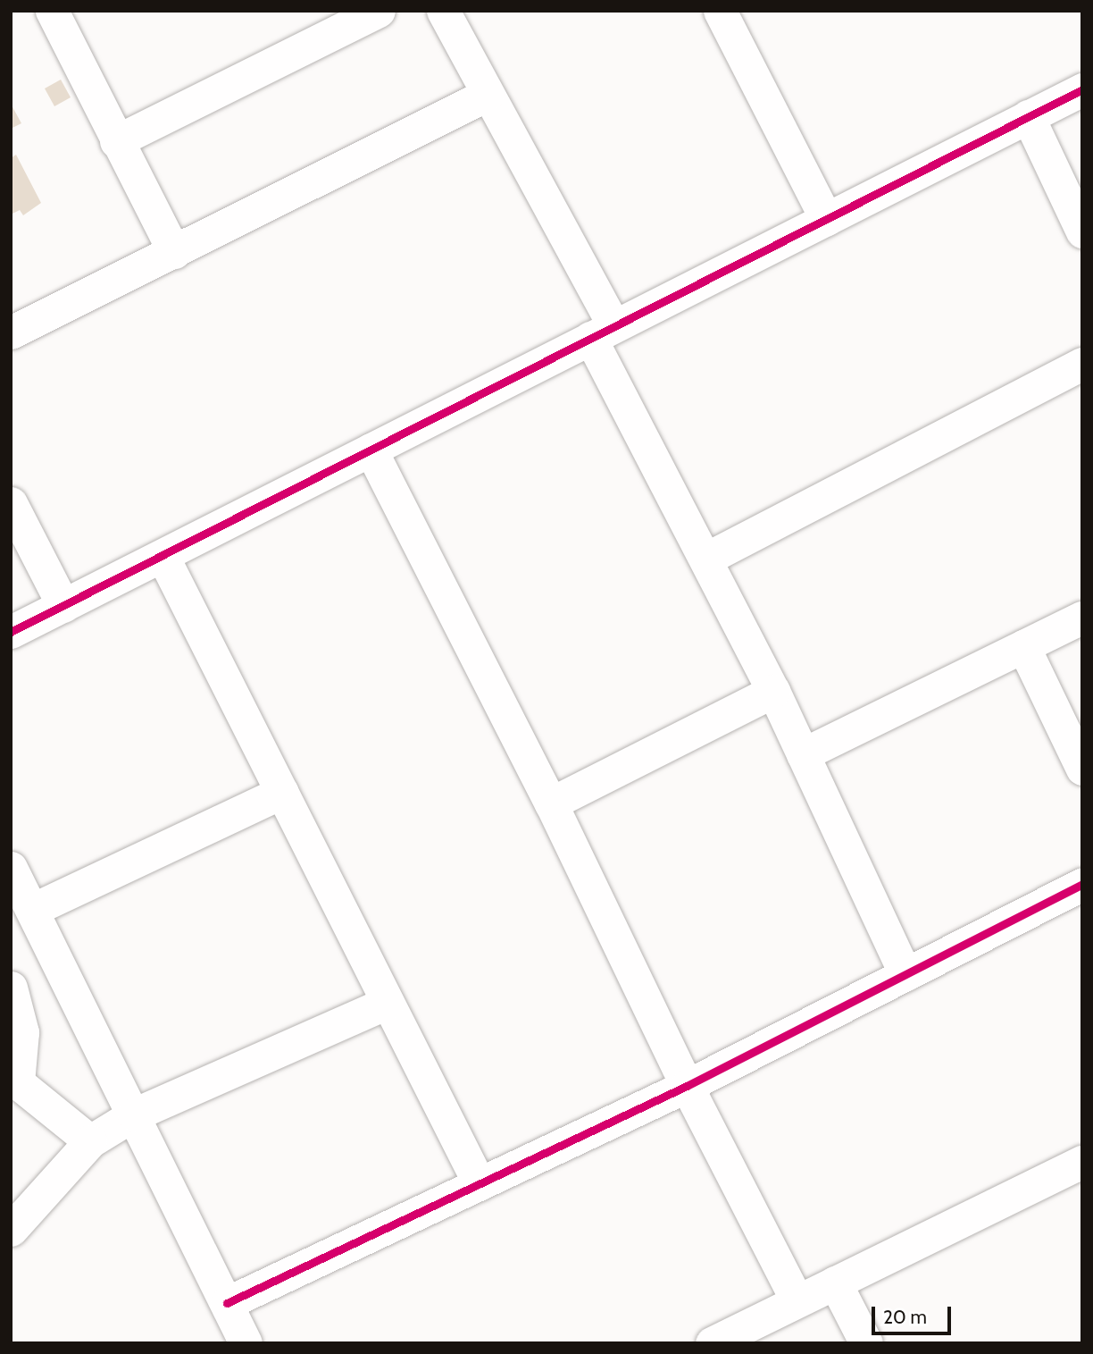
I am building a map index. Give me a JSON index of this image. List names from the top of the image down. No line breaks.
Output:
{"scale_bar":"20 m"}
